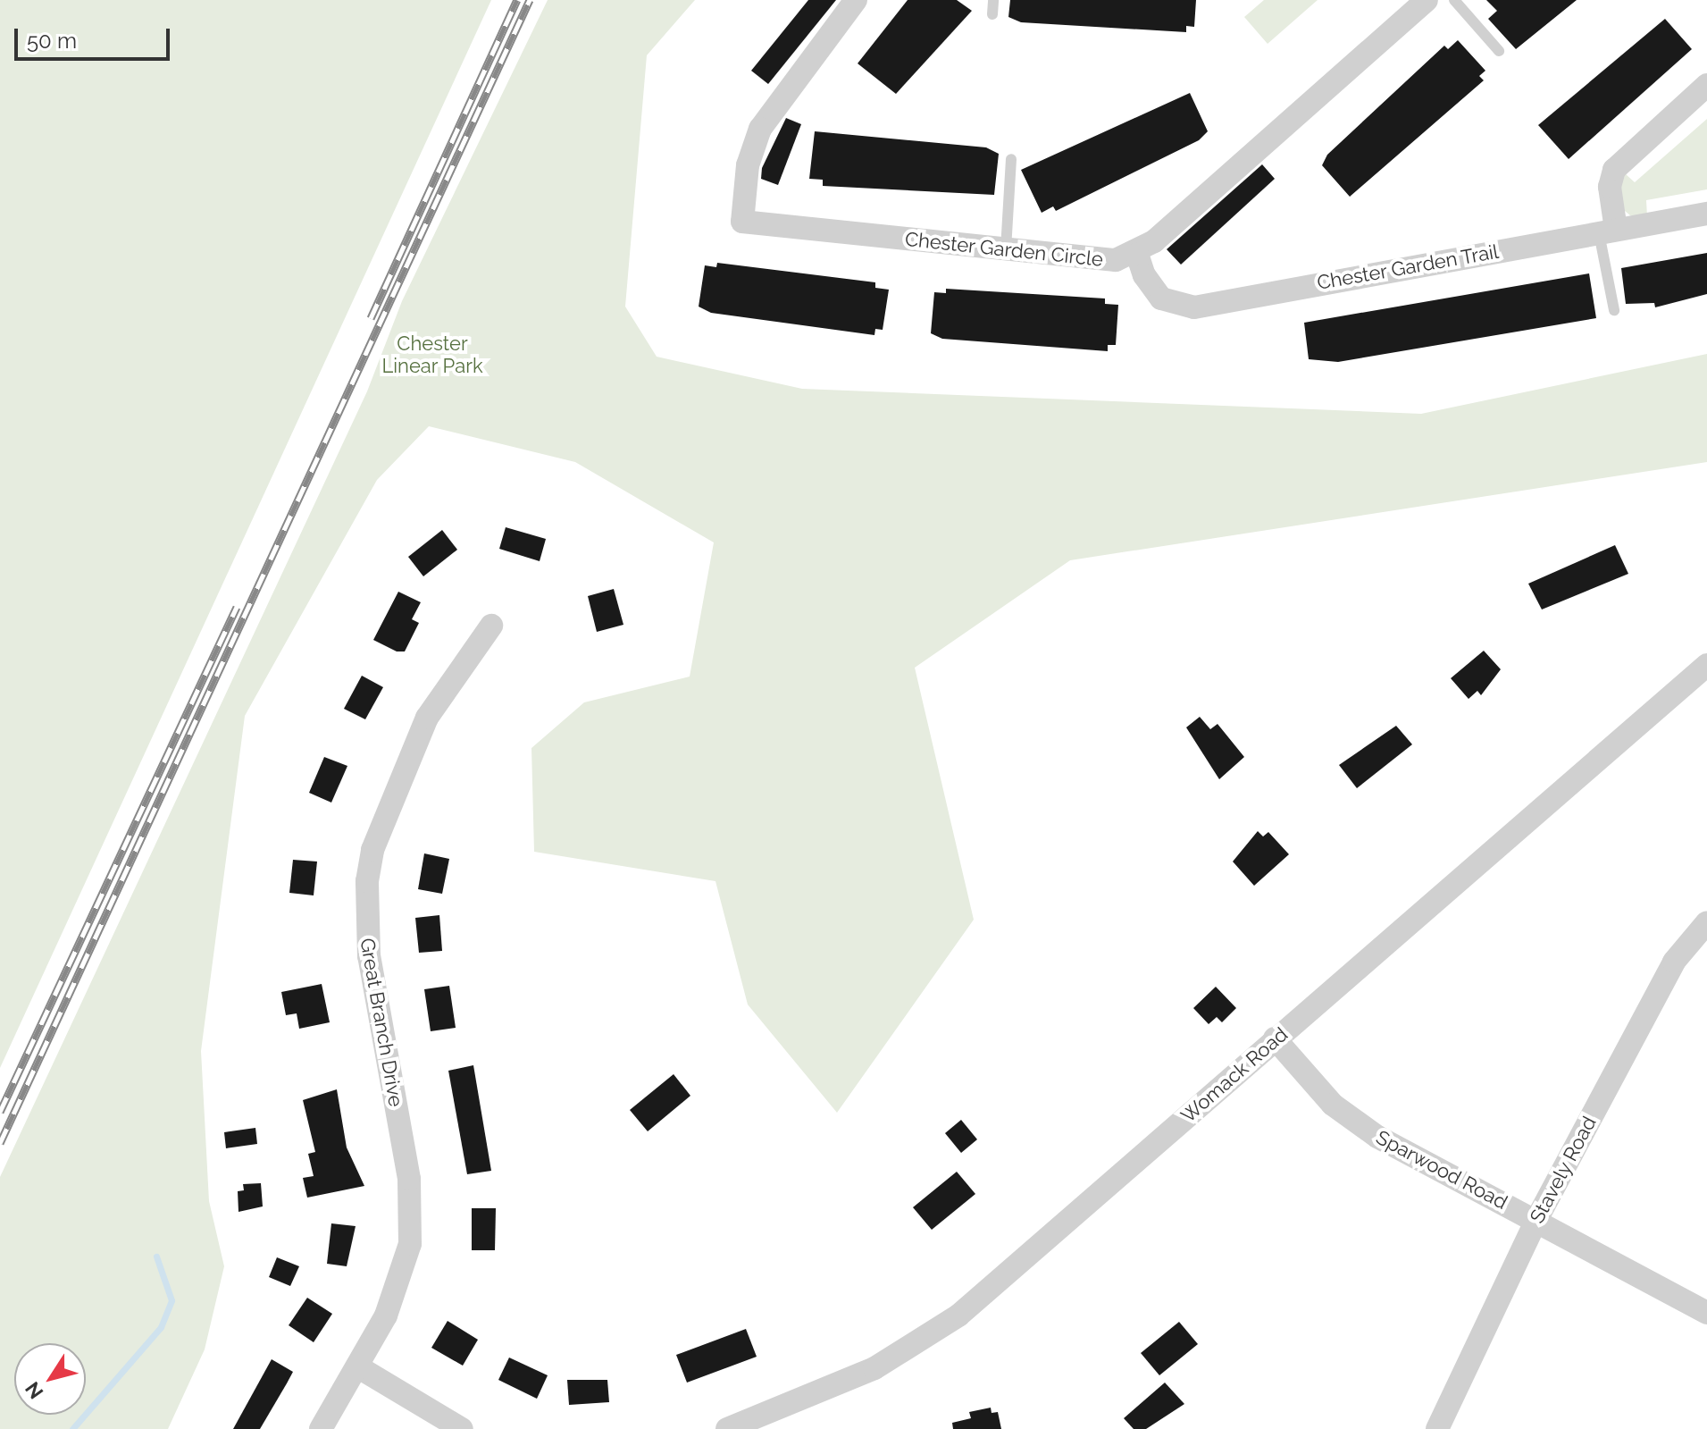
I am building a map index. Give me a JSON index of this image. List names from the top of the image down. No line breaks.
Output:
{"streets":{"street":["Chester Garden Circle","Chester Garden Trail","Great Branch Drive","Womack Road","Sparwood Road","Stavely Road"]},"crossings":[["Chester Garden Circle","Chester Garden Trail"],["Womack Road","Sparwood Road"],["Sparwood Road","Stavely Road"]],"parks":["Chester Linear Park"],"scale_bar":"50 m","north":"bottom left"}
